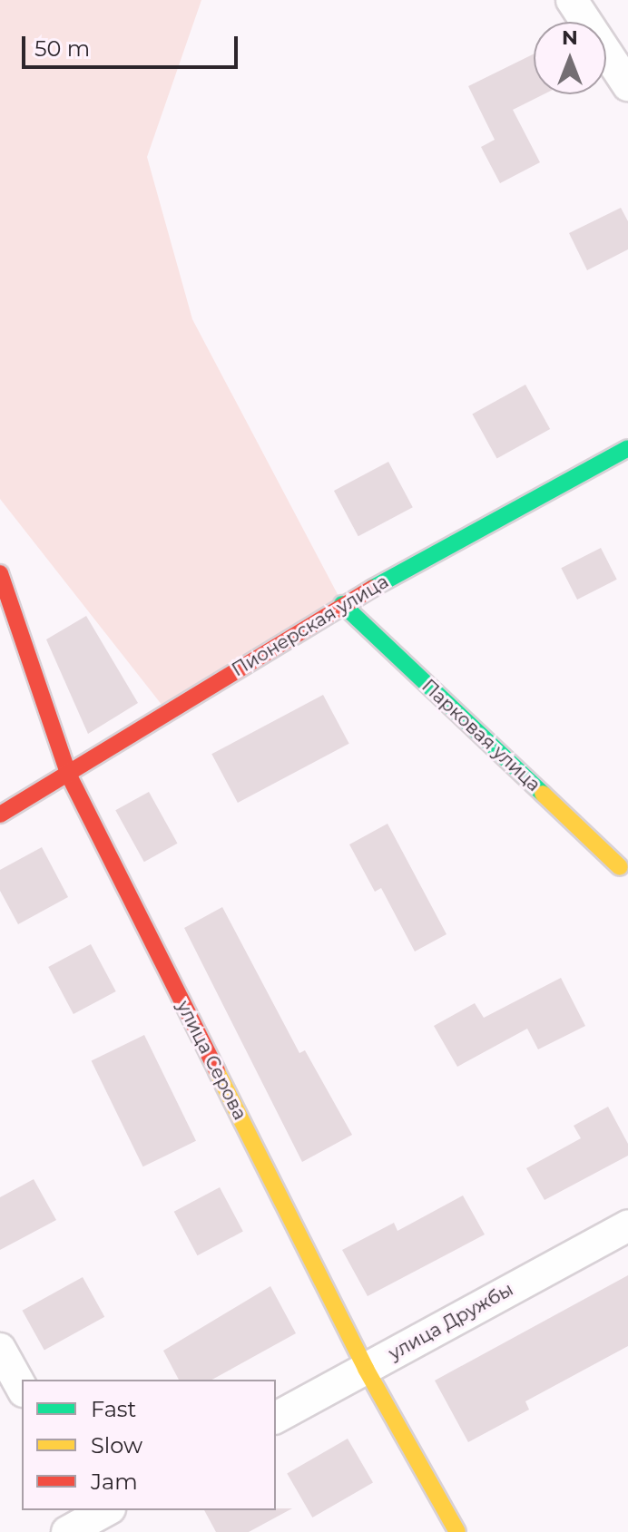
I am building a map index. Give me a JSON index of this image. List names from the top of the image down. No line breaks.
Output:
{"streets":{"street":["Пионерская улица","Парковая улица","улица Серова","улица Дружбы"]},"crossings":[["Пионерская улица","Парковая улица"],["Пионерская улица","улица Серова"],["улица Серова","улица Дружбы"]],"legend":["Fast","Slow","Jam"],"scale_bar":"50 m","north":"top"}
